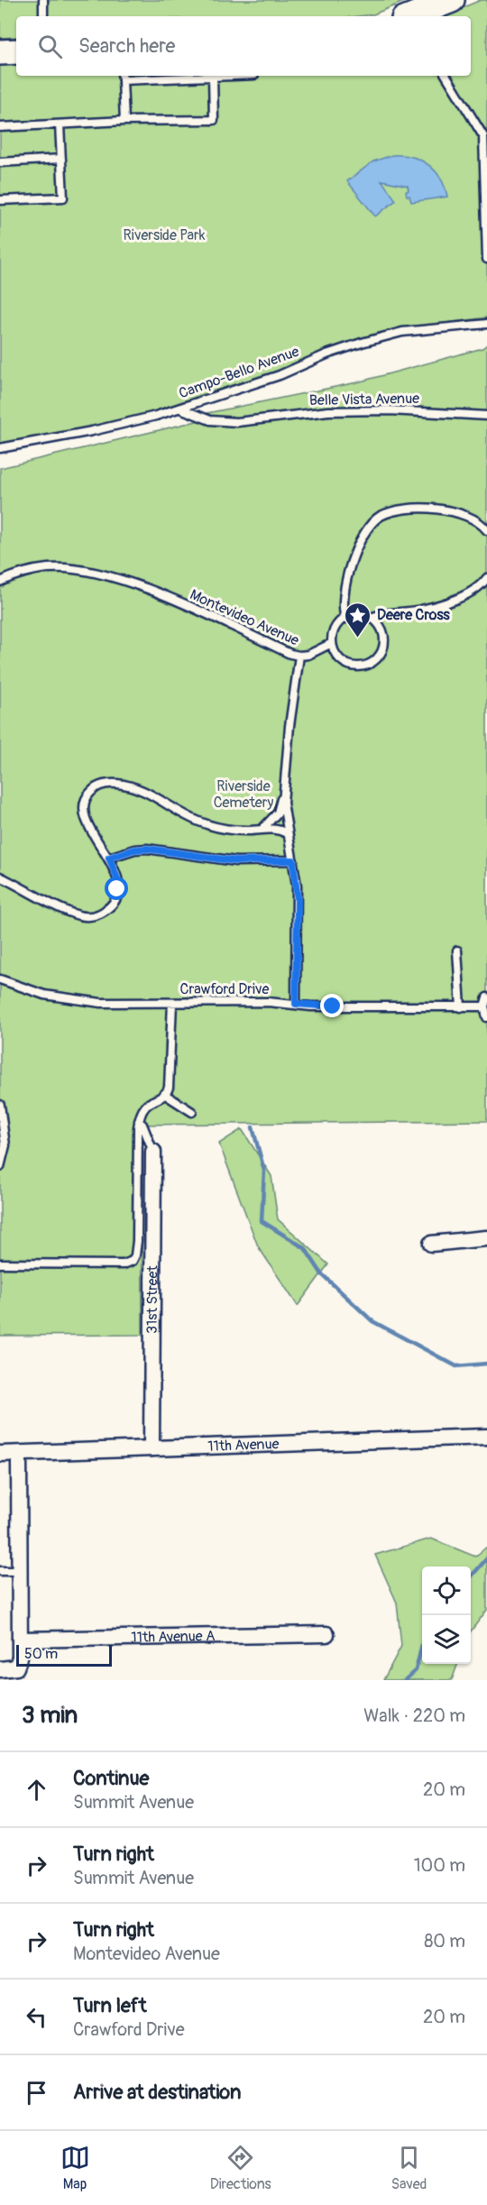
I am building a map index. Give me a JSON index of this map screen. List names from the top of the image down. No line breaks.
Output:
{"streets":{"street":["31st Street","11th Avenue","11th Avenue A"],"lane":["Campo-Bello Avenue","Belle Vista Avenue","Montevideo Avenue","Crawford Drive"]},"crossings":[["Campo-Bello Avenue","Belle Vista Avenue"],["Montevideo Avenue","Crawford Drive"],["31st Street","11th Avenue"]],"parks":["Riverside Park","Riverside Cemetery"],"places":{"place":["Deere Cross"]},"scale_bar":"50 m","page":{"search":"Search here","scale":"50 m","heading":["3 min","Walk · 220 m"],"list":[["Continue","Summit Avenue","20 m"],["Turn right","Summit Avenue","100 m"],["Turn right","Montevideo Avenue","80 m"],["Turn left","Crawford Drive","20 m"],"Arrive at destination"],"nav":["Map","Directions","Saved"]}}
